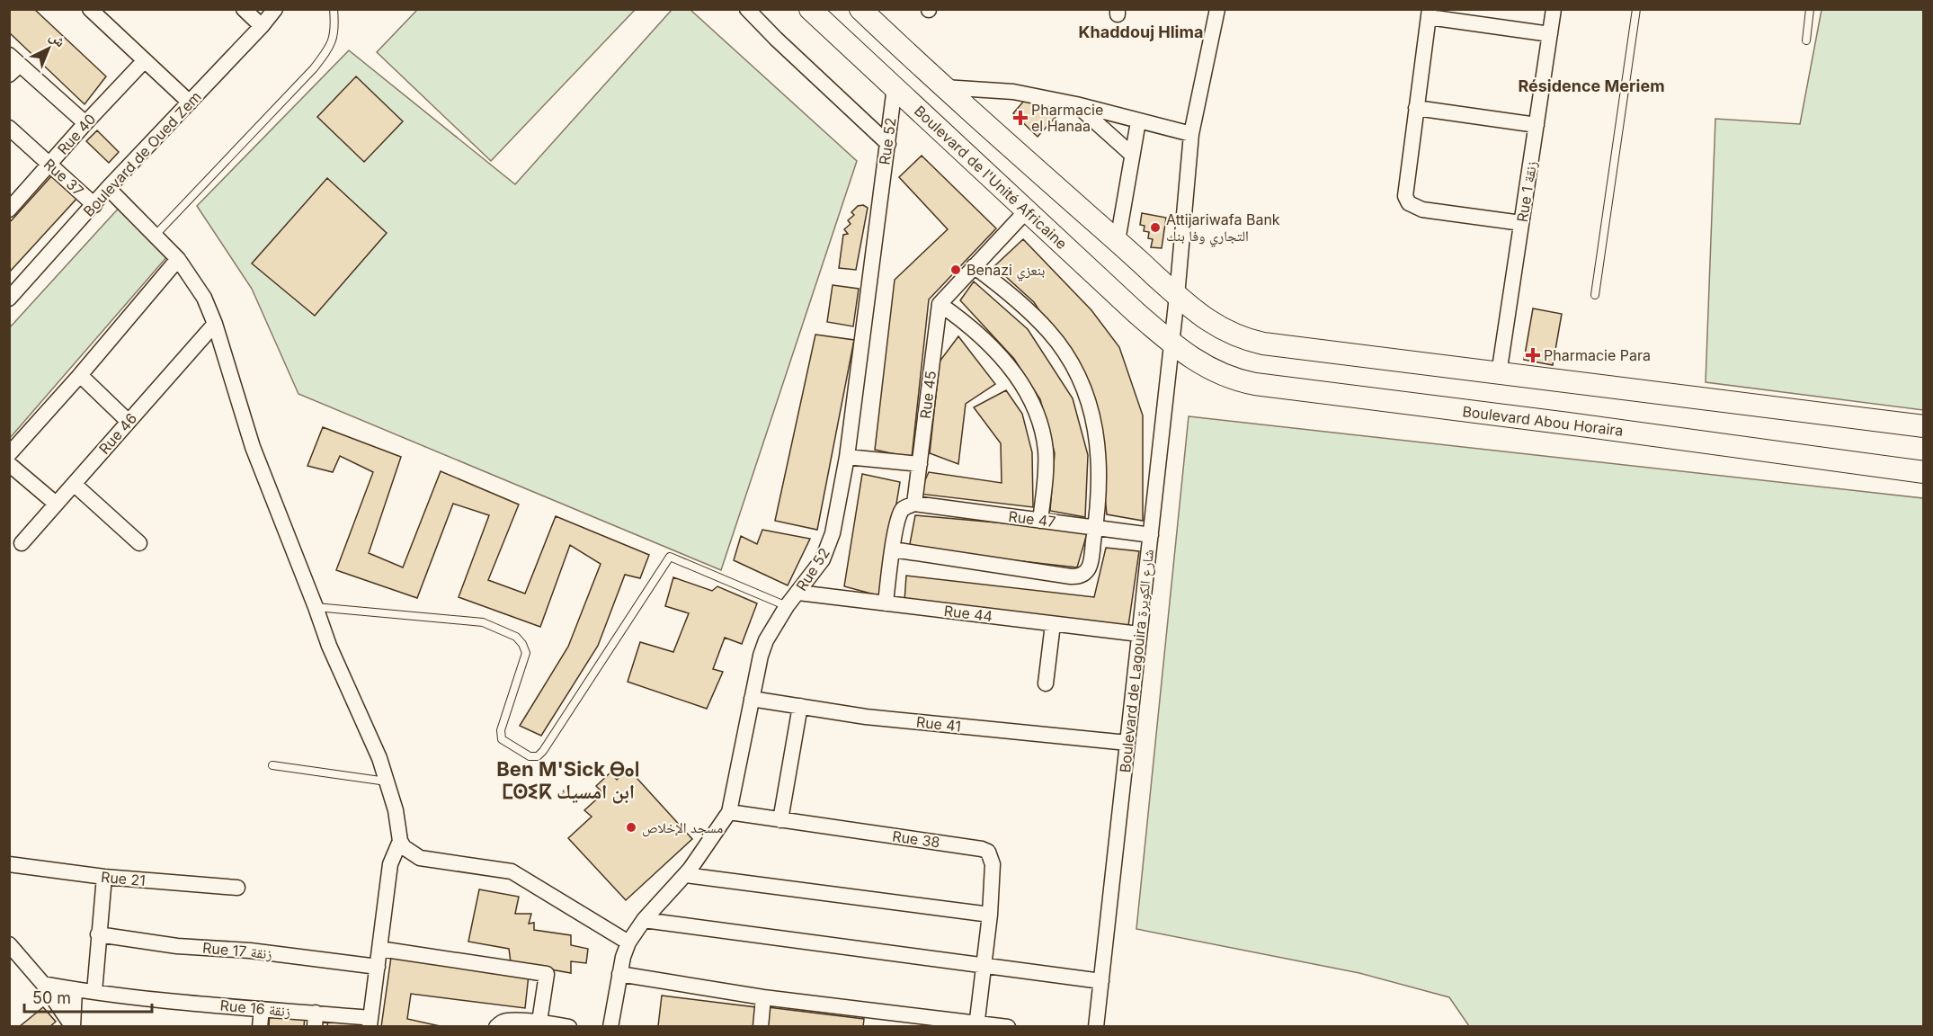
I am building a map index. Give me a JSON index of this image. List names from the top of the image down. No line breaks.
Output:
{"streets":{"main road":["Boulevard de l'Unité Africaine","Boulevard Abou Horaira"],"street":["Rue 40","Rue 52","Boulevard de Oued Zem","Rue 37","Rue 1 زنقة","Rue 45","Rue 46","Rue 47","Rue 44","Boulevard de Lagouira شارع الكويرة","Rue 41","Rue 38","Rue 21","Rue 17 زنقة","Rue 16 زنقة"]},"crossings":[["Rue 40","Rue 37"],["Rue 52","Boulevard de l'Unité Africaine"],["Rue 52","Rue 44"],["Rue 52","Rue 41"],["Rue 52","Rue 38"],["Boulevard de Oued Zem","Rue 37"],["Boulevard de l'Unité Africaine","Boulevard Abou Horaira"],["Boulevard de l'Unité Africaine","Boulevard de Lagouira شارع الكويرة"],["Rue 45","Rue 47"],["Boulevard Abou Horaira","Boulevard de Lagouira شارع الكويرة"],["Rue 47","Boulevard de Lagouira شارع الكويرة"],["Rue 44","Boulevard de Lagouira شارع الكويرة"],["Boulevard de Lagouira شارع الكويرة","Rue 41"]],"districts":["Khaddouj Hlima","Résidence Meriem","Ben M'Sick ⴱⴰⵏ ⵎⵙⵉⴽ ابن امسيك"],"places":{"health":["Pharmacie el Hanaa","Pharmacie Para"],"other":["Attijariwafa Bank التجاري وفا بنك","Benazi بنعزي","مسجد الإخلاص"]},"scale_bar":"50 m","north":"top right"}
